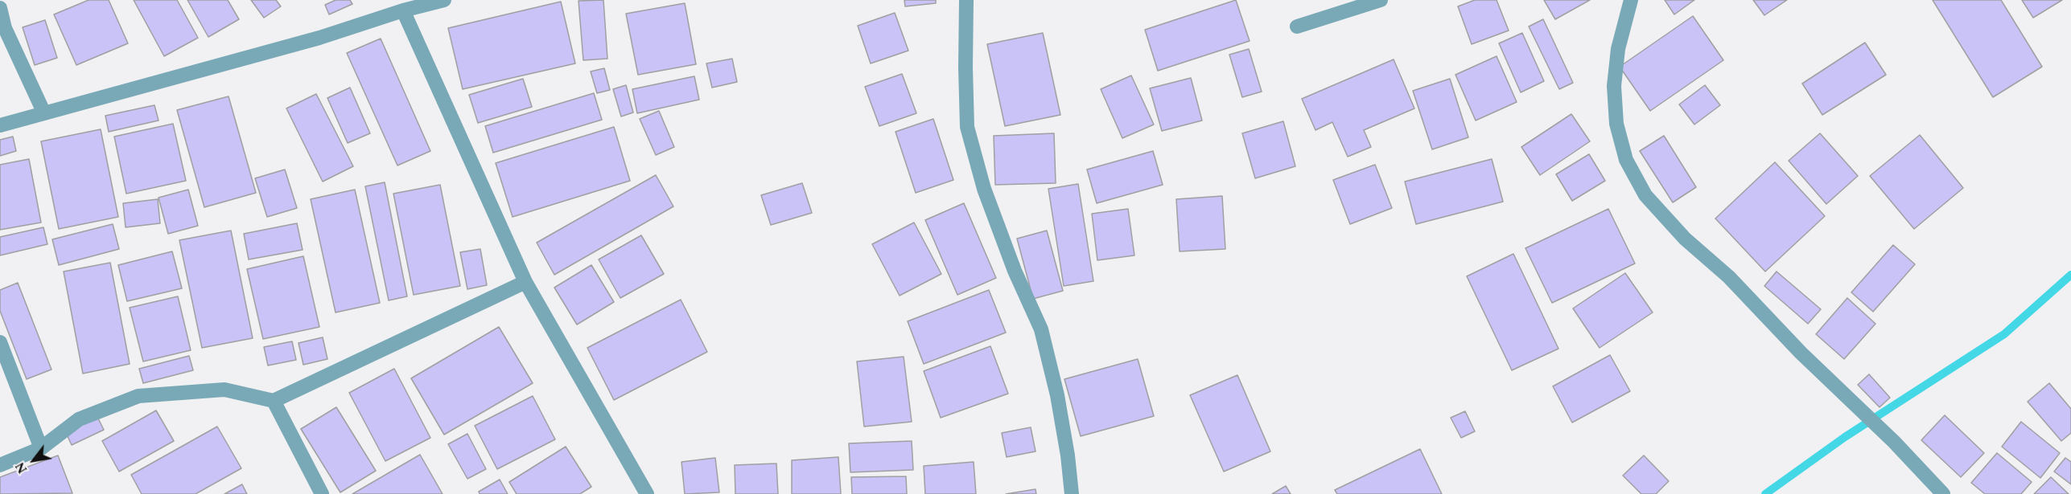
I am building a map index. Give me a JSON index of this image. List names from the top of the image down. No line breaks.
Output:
{"north":"bottom left"}
